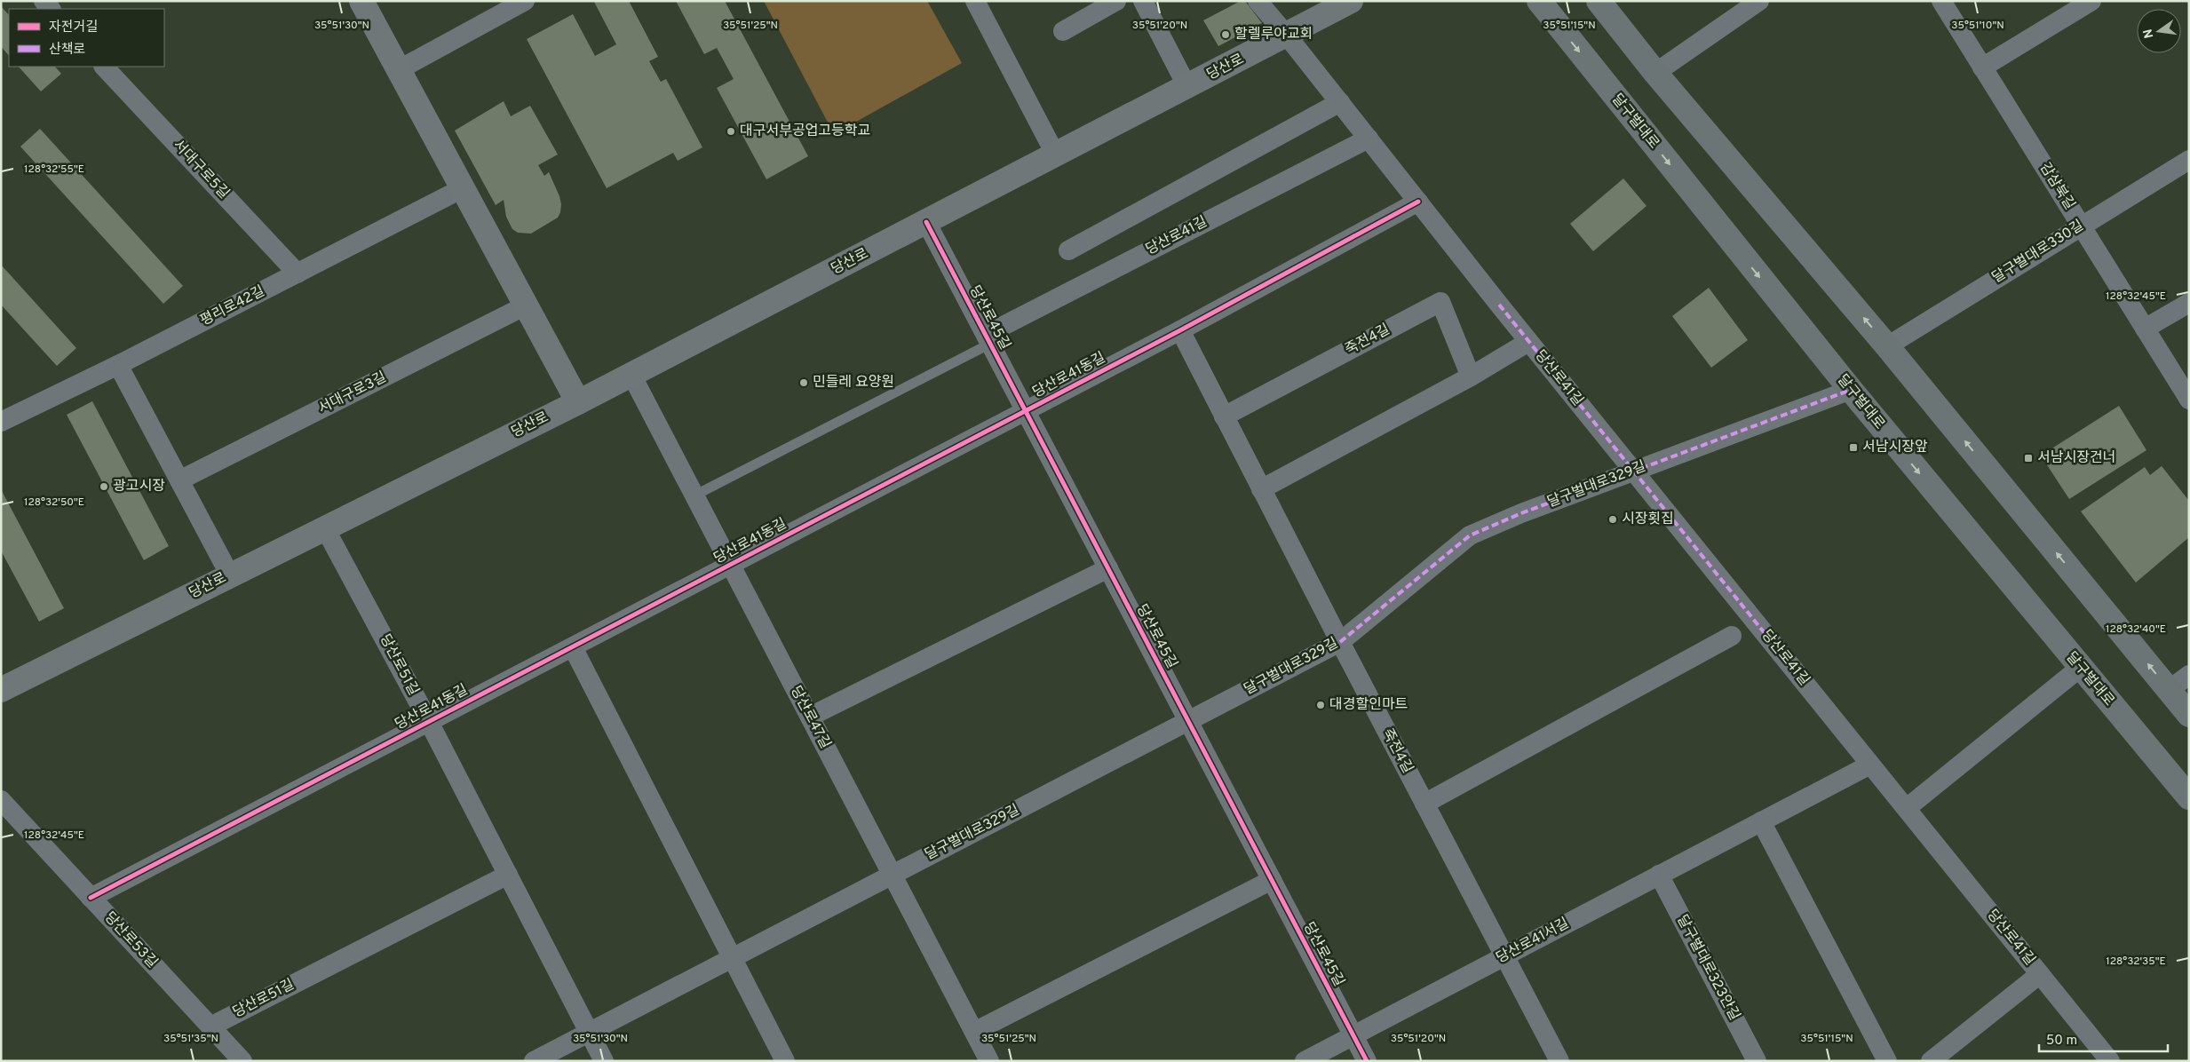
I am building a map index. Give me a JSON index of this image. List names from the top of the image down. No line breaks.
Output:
{"streets":{"main road":["당산로","달구벌대로"],"street":["서대구로5길","감삼북길","당산로41길","달구벌대로330길","평리로42길","당산로45길","죽전4길","당산로41동길","서대구로3길","달구벌대로329길","당산로51길","당산로47길","당산로53길","당산로41서길","달구벌대로323안길"]},"crossings":[["당산로","당산로41길"],["당산로","당산로45길"],["당산로","당산로51길"],["당산로","당산로47길"],["달구벌대로","달구벌대로329길"],["서대구로5길","평리로42길"],["감삼북길","달구벌대로330길"],["당산로41길","당산로45길"],["당산로41길","죽전4길"],["당산로41길","당산로41동길"],["당산로41길","달구벌대로329길"],["당산로41길","당산로41서길"],["당산로45길","당산로41동길"],["당산로45길","달구벌대로329길"],["당산로45길","당산로47길"],["당산로45길","당산로41서길"],["죽전4길","당산로41동길"],["죽전4길","달구벌대로329길"],["죽전4길","당산로41서길"],["당산로41동길","당산로51길"],["당산로41동길","당산로47길"],["당산로41동길","당산로53길"],["달구벌대로329길","당산로51길"],["달구벌대로329길","당산로47길"],["당산로51길","당산로53길"],["당산로41서길","달구벌대로323안길"]],"places":{"other":["할렐루야교회","대구서부공업고등학교","민들레 요양원","광고시장","시장횟집","대경할인마트"],"transit":["서남시장앞","서남시장건너"]},"legend":["자전거길","산책로"],"scale_bar":"50 m","north":"left","coordinates":["35°51'30\"N","35°51'25\"N","35°51'20\"N","35°51'15\"N","35°51'10\"N","128°32'55\"E","128°32'45\"E","128°32'50\"E","128°32'40\"E","128°32'35\"E","35°51'35\"N"]}
